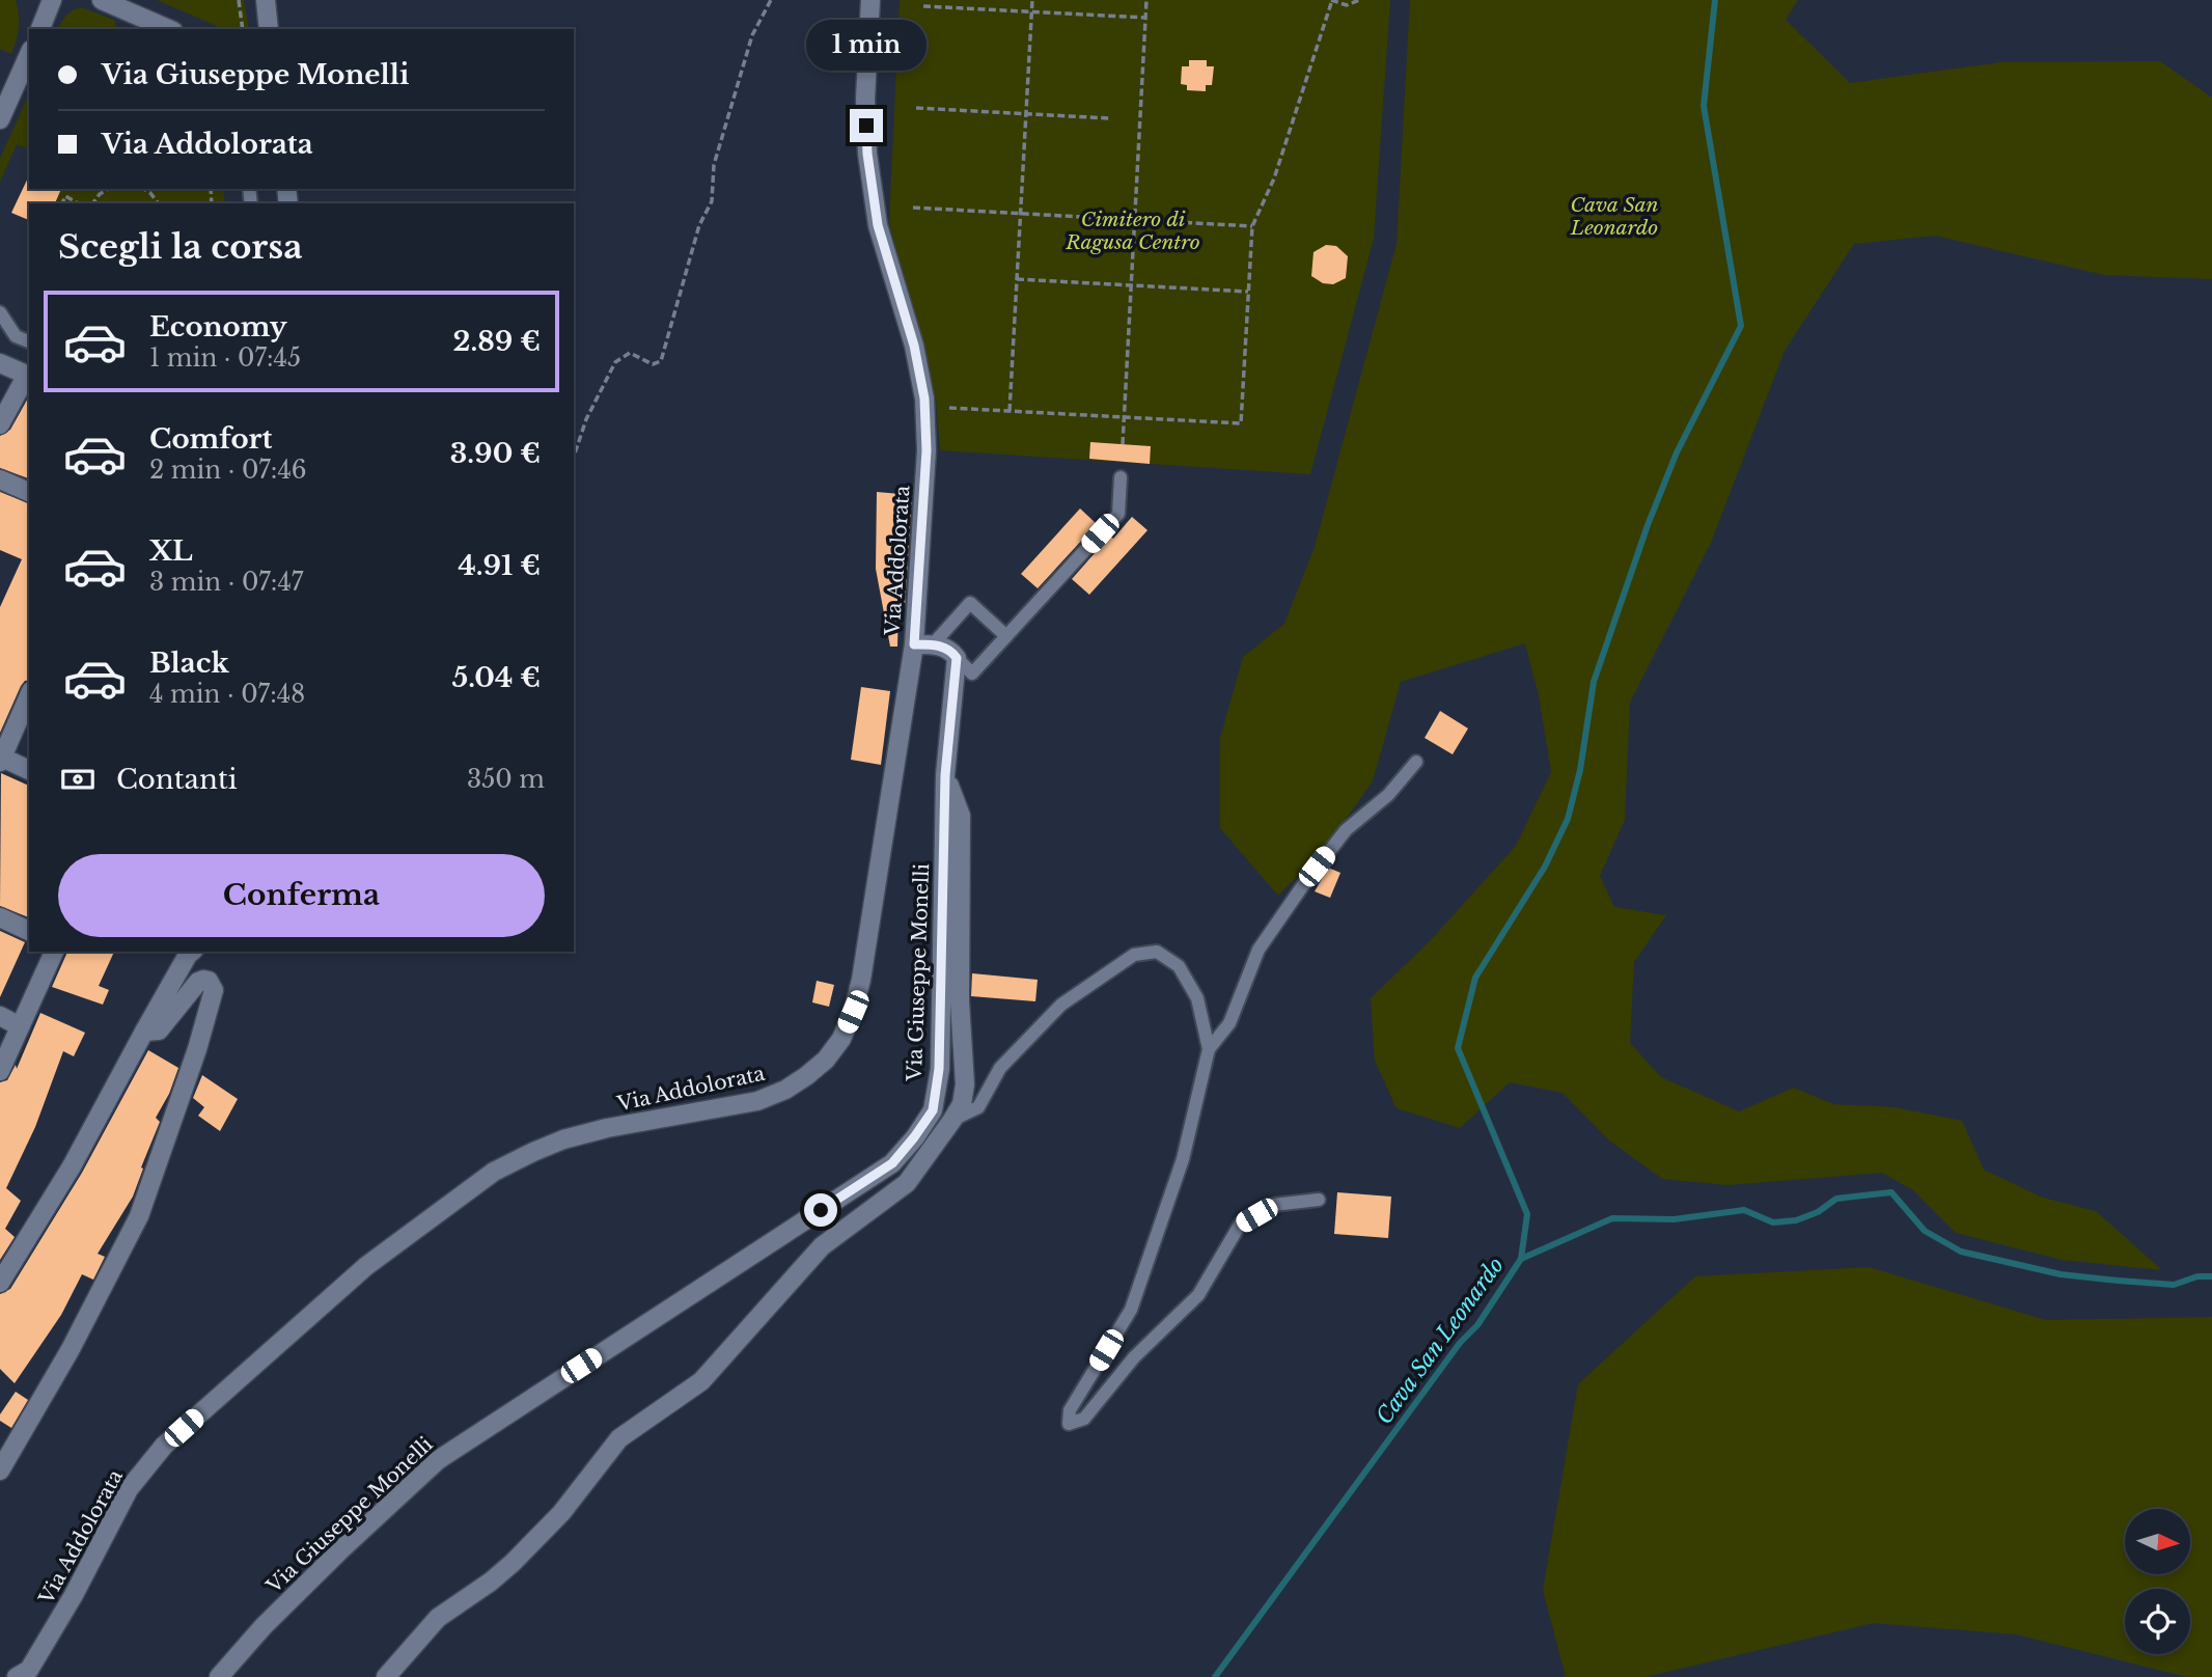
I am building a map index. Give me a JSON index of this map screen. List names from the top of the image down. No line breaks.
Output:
{"streets":{"street":["Via Addolorata","Via Giuseppe Monelli"]},"water":["Cava San Leonardo"],"parks":["Cava San Leonardo","Cimitero di Ragusa Centro"],"north":"right","page":{"bubble":"1 min","banner":["Via Giuseppe Monelli","Via Addolorata"],"heading":"Scegli la corsa","list":[{"name":"Economy","note":"1 min · 07:45","value":"2.89 €"},{"name":"Comfort","note":"2 min · 07:46","value":"3.90 €"},{"name":"XL","note":"3 min · 07:47","value":"4.91 €"},{"name":"Black","note":"4 min · 07:48","value":"5.04 €"}],"pay":["Contanti","350 m"],"buttons":"Conferma"}}
